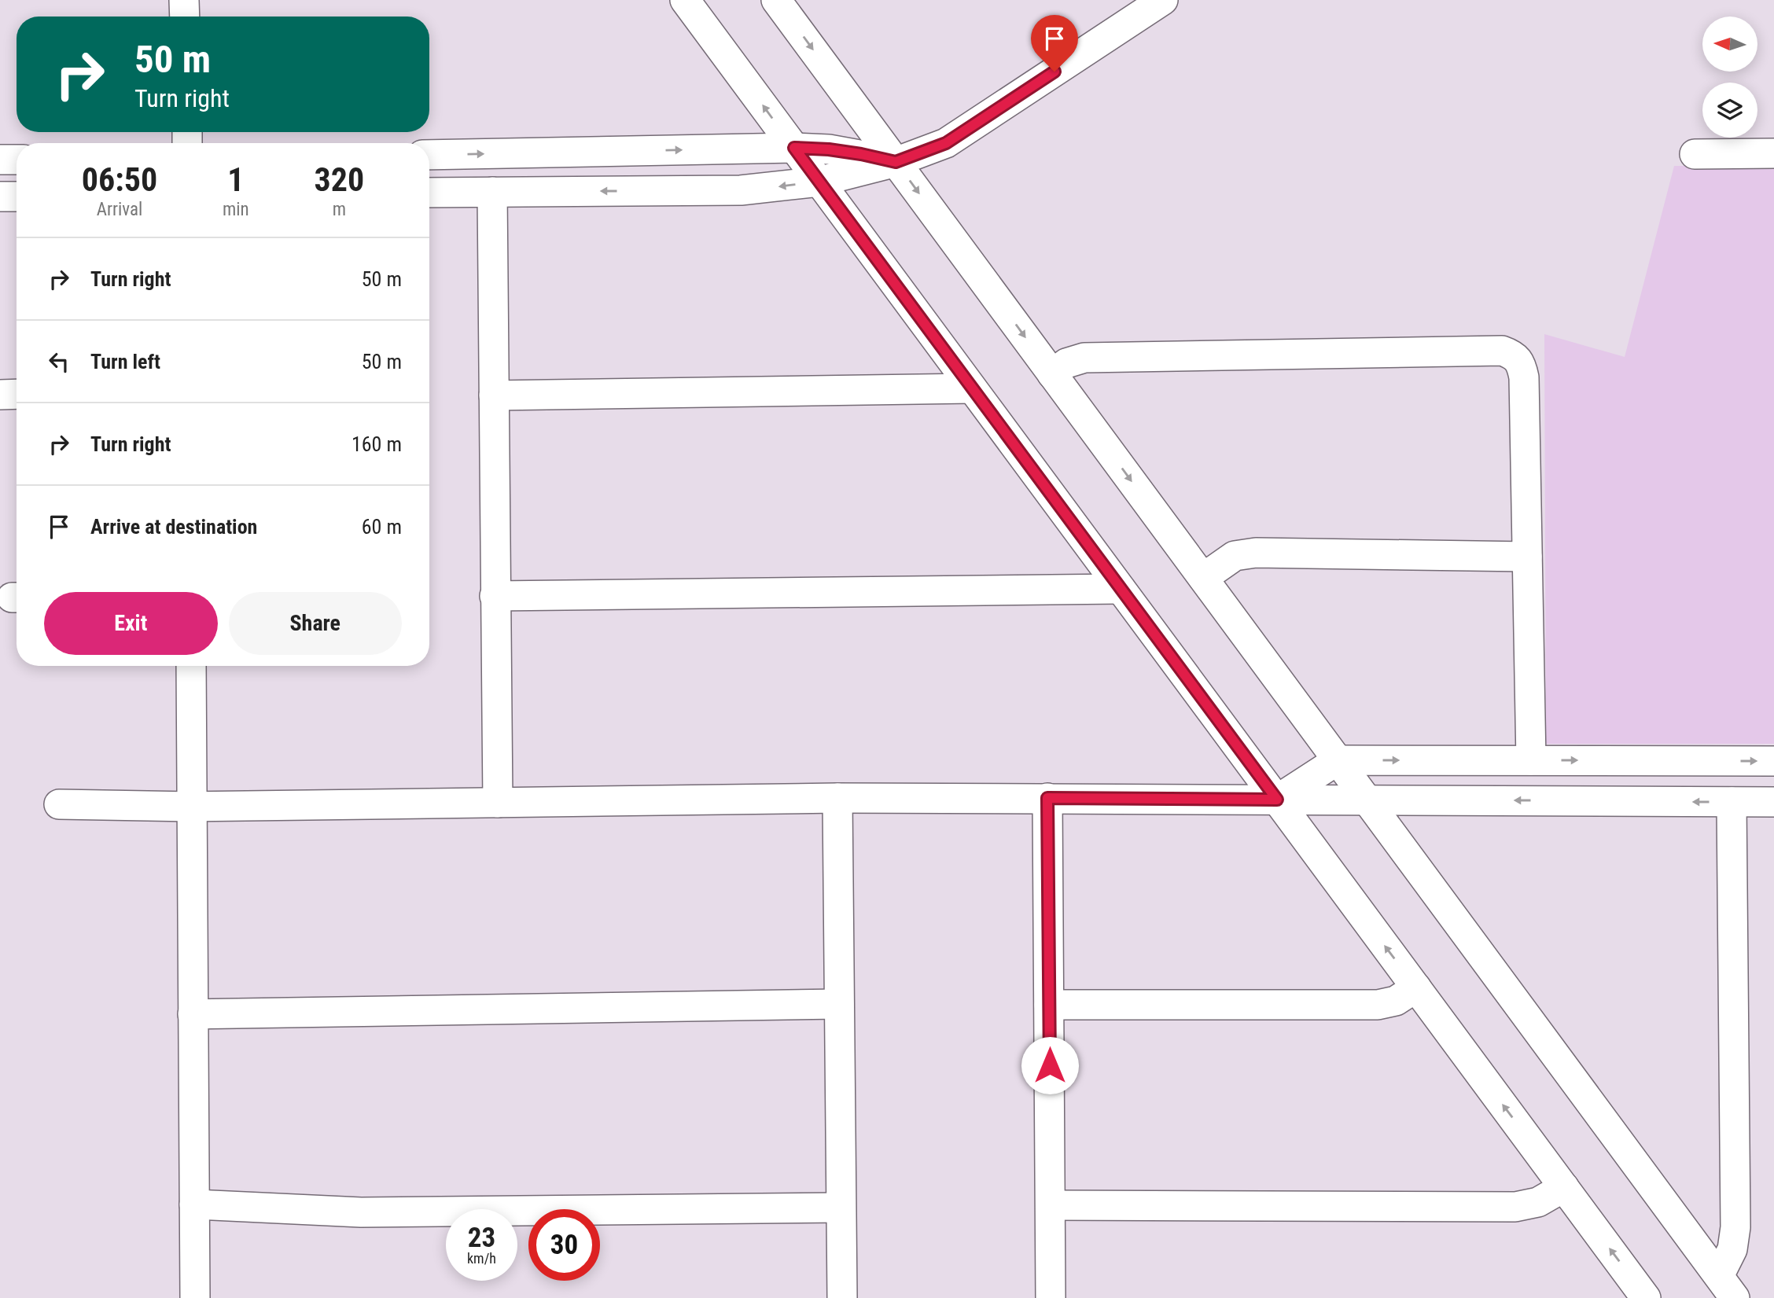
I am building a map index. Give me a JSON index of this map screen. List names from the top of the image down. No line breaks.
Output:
{"north":"left","page":{"turn":["50 m","Turn right"],"eta":["06:50","Arrival","1","min","320","m"],"list":[{"name":"Turn right","value":"50 m"},{"name":"Turn left","value":"50 m"},{"name":"Turn right","value":"160 m"},{"name":"Arrive at destination","value":"60 m"}],"buttons":["Exit","Share"],"speed":"23 km/h","limit":"30"}}
